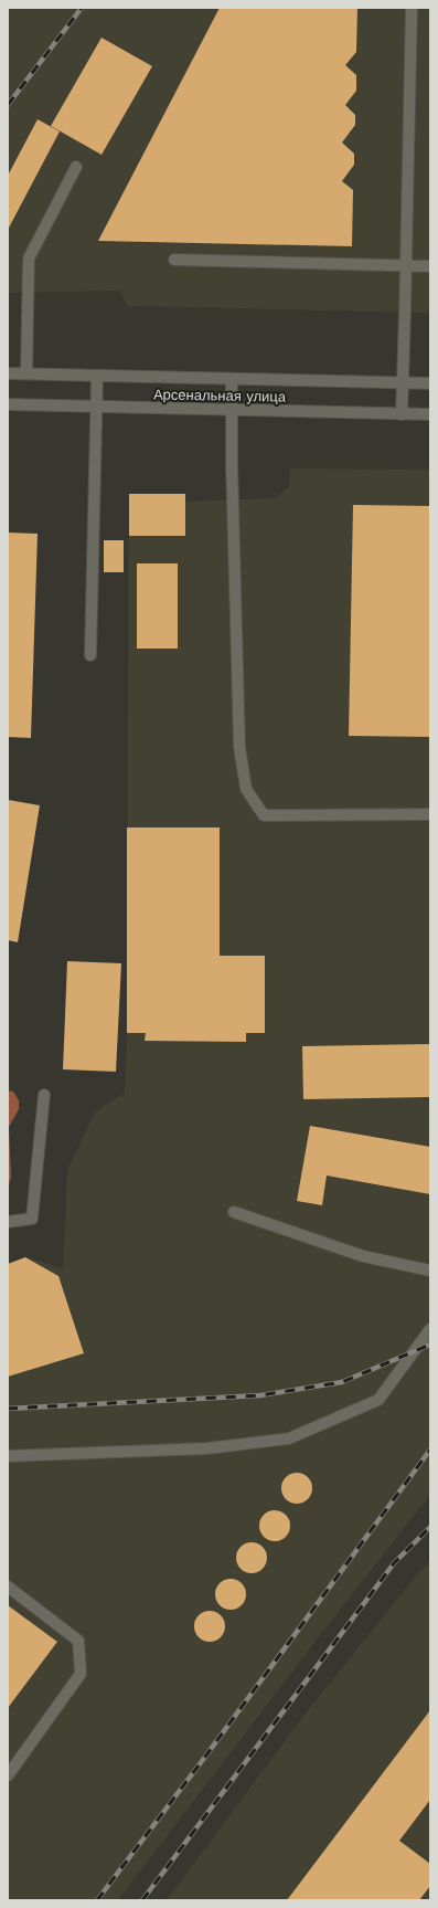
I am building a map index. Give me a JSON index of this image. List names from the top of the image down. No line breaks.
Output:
{"streets":{"street":["Арсенальная улица"]}}
